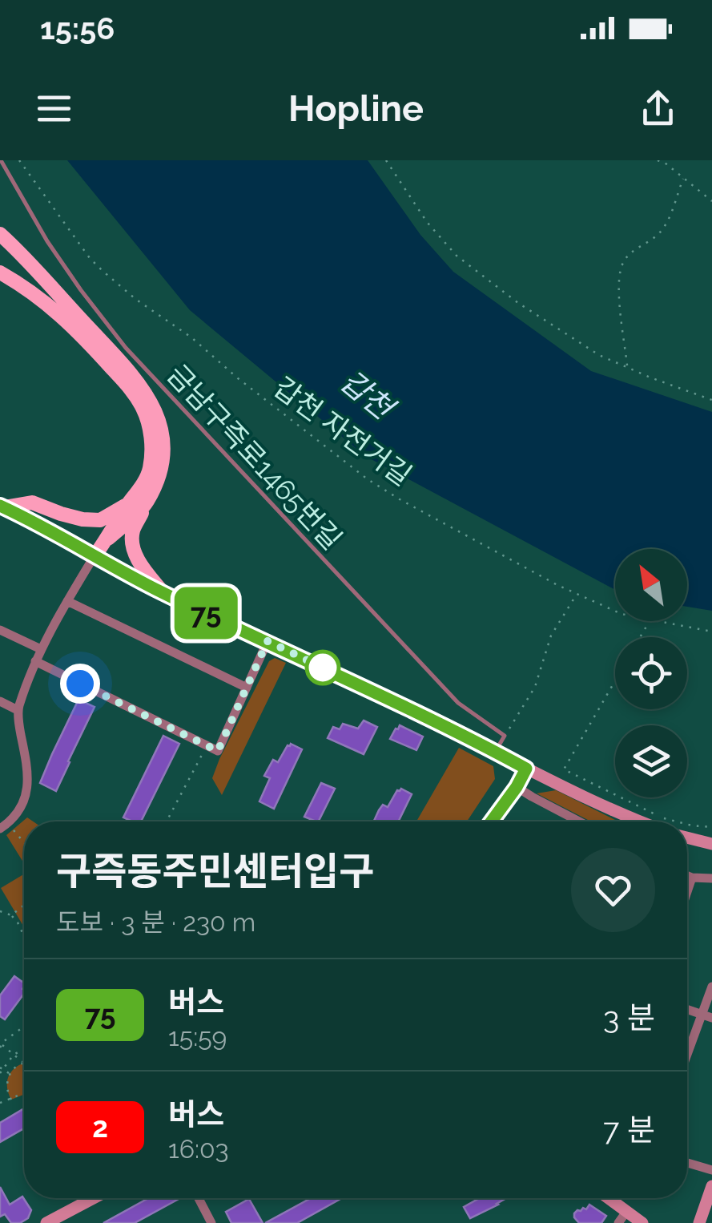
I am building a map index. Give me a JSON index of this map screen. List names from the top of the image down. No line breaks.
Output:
{"streets":{"lane":["금남구즉로1465번길"],"path":["갑천 자전거길"]},"water":["갑천"],"lines":["bus line 75"],"north":"top left","page":{"status":"15:56","header":"Hopline","on_map":"75","heading":["구즉동주민센터입구","도보 · 3 분 · 230 m"],"list":[{"mark":"75","name":"버스","note":"15:59","value":"3 분"},{"mark":"2","name":"버스","note":"16:03","value":"7 분"}]}}
